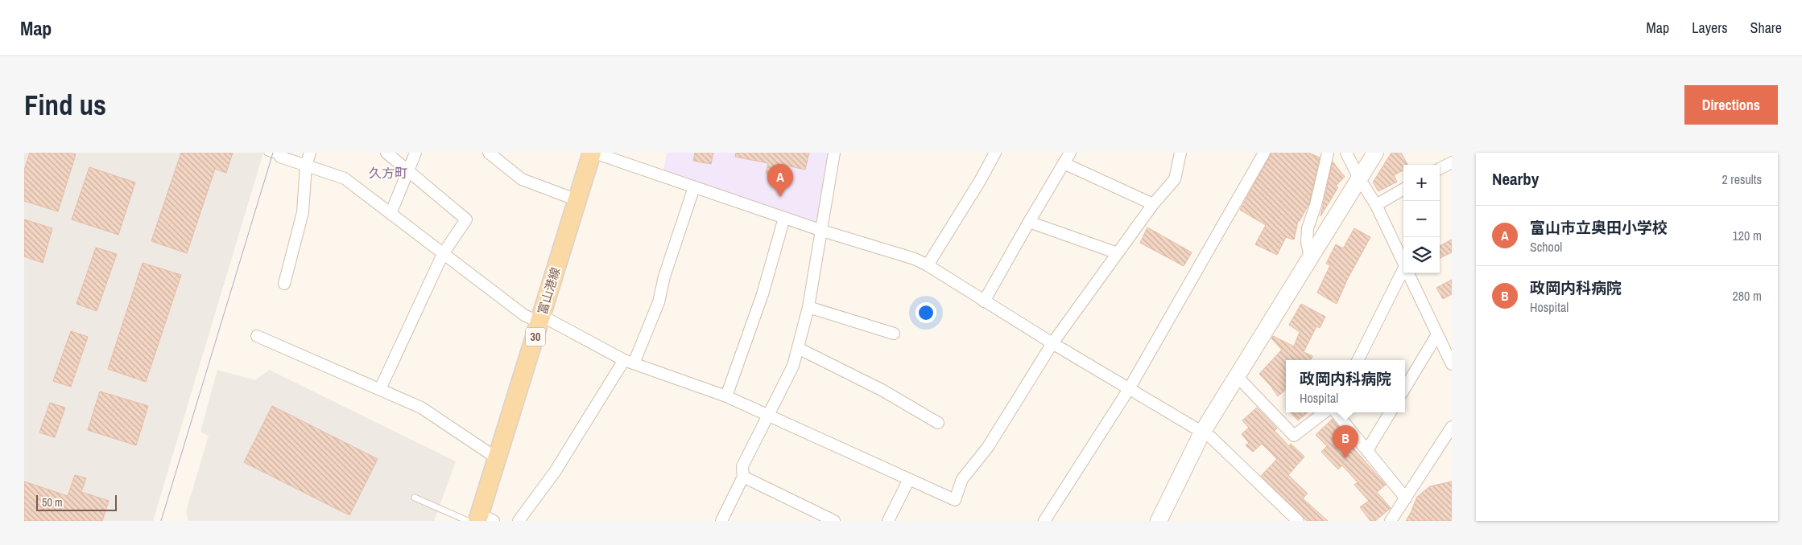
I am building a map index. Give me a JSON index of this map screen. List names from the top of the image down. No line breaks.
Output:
{"streets":{"main road":["富山港線","30"]},"districts":["久方町"],"scale_bar":"50 m","page":{"header":"Map","nav":["Map","Layers","Share"],"buttons":"Directions","title":"Find us","heading":["Nearby","2 results"],"pins":["A","B"],"map_buttons":["+","−"],"list":[{"mark":"A","name":"富山市立奥田小学校","note":"School","value":"120 m"},{"mark":"B","name":"政岡内科病院","note":"Hospital","value":"280 m"}],"popup":["政岡内科病院","Hospital"],"scale":"50 m"}}
